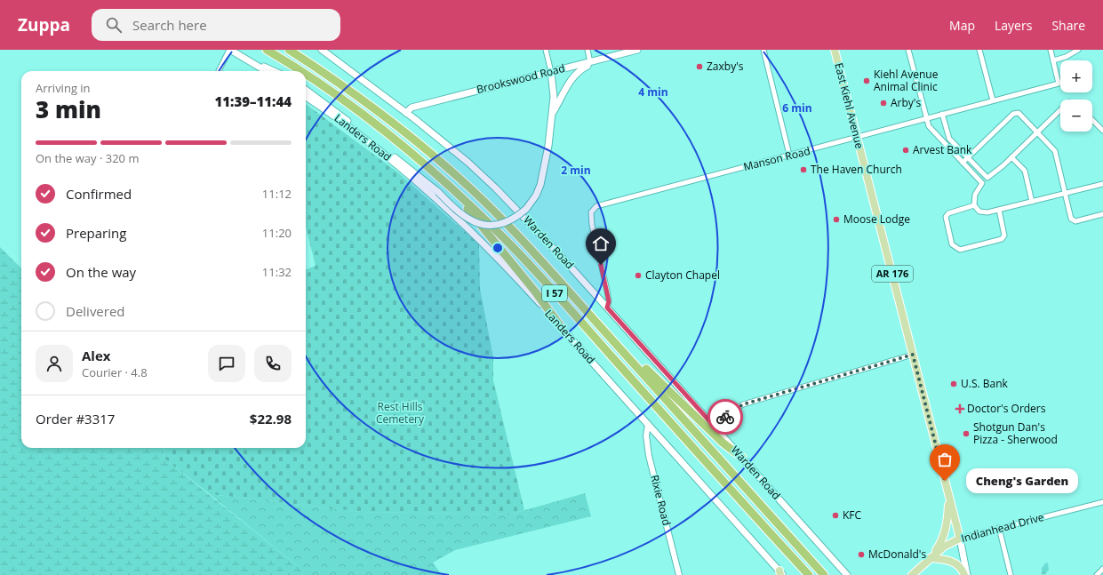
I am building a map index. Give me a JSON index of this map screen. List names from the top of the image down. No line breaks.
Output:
{"streets":{"highway":["I 57"],"main road":["Brookswood Road","East Kiehl Avenue","Landers Road","Warden Road","AR 176","Indianhead Drive"],"street":["Manson Road","Rixie Road"]},"crossings":[["Brookswood Road","Warden Road"],["East Kiehl Avenue","Manson Road"],["East Kiehl Avenue","Indianhead Drive"],["Landers Road","Rixie Road"],["Manson Road","Warden Road"]],"parks":["Rest Hills Cemetery"],"places":{"other":["Zaxby's","Kiehl Avenue Animal Clinic","Arby's","Arvest Bank","The Haven Church","Moose Lodge","Clayton Chapel","U.S. Bank","Shotgun Dan's Pizza - Sherwood","Cheng's Garden","KFC","McDonald's"],"health":["Doctor's Orders"]},"page":{"header":"Zuppa","search":"Search here","nav":["Map","Layers","Share"],"map_buttons":["+","−"],"heading":["3 min","Arriving in","11:39–11:44"],"panel":["Alex","Courier · 4.8","Order #3317","$22.98"],"bar":"On the way · 320 m","list":[["Confirmed","11:12"],["Preparing","11:20"],["On the way","11:32"],"Delivered"],"bubble":"Cheng's Garden"},"rings":["4 min","6 min","2 min"]}
